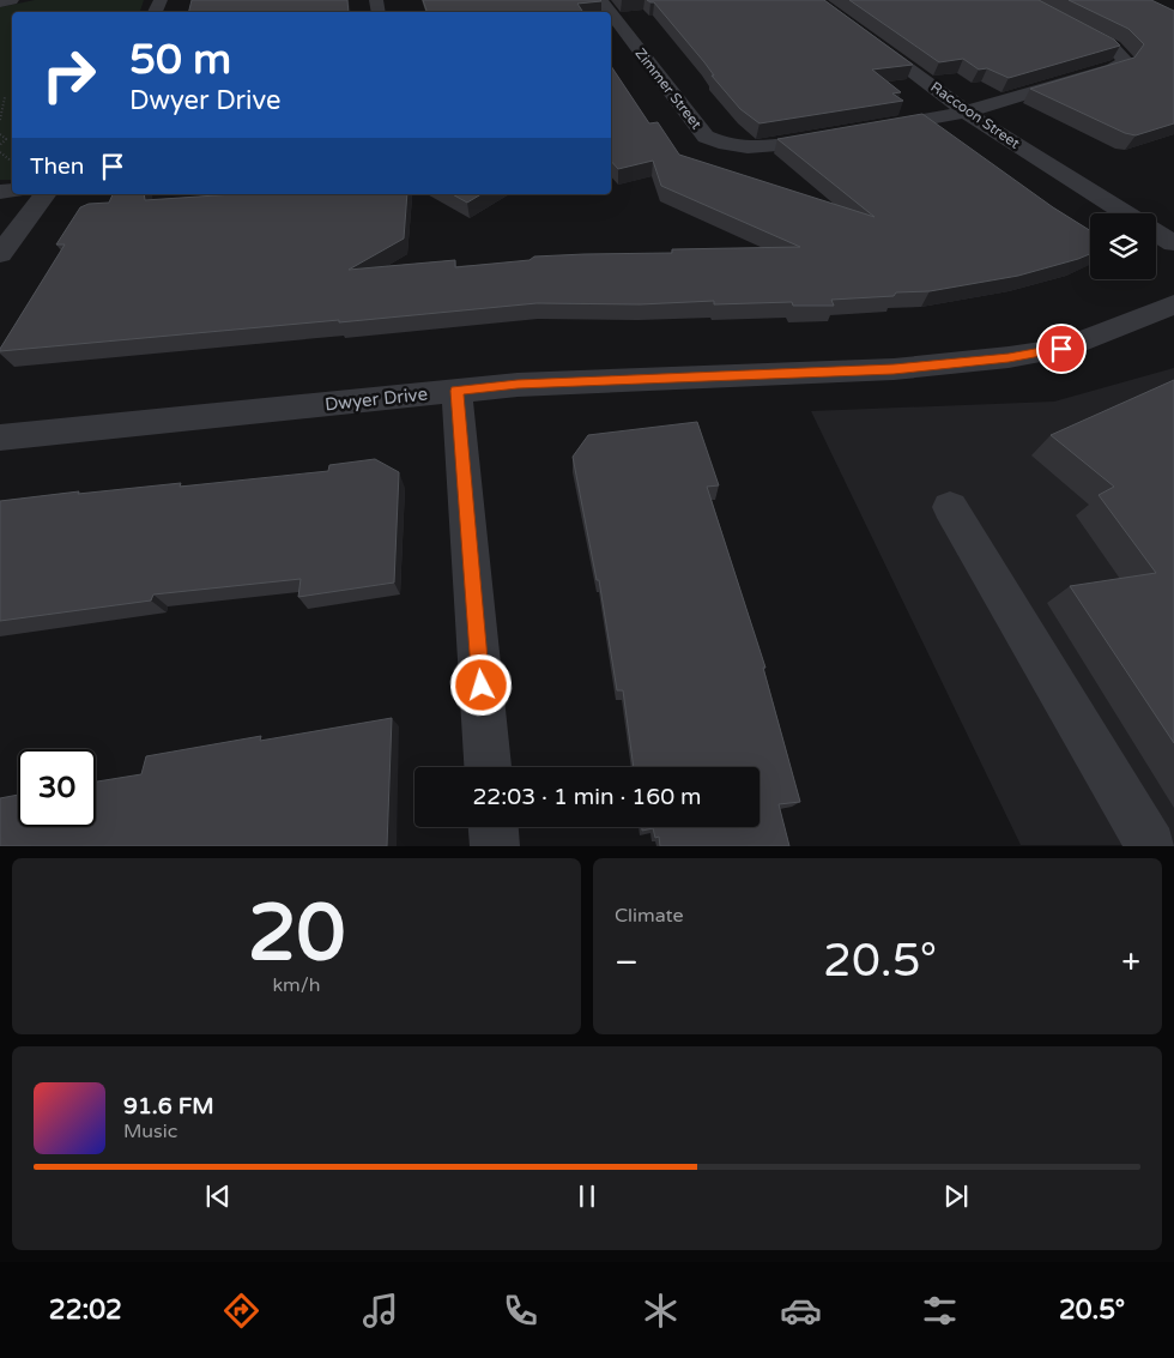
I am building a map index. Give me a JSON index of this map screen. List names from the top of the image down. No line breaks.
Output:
{"streets":{"street":["Zimmer Street","Raccoon Street","Dwyer Drive"]},"page":{"turn":["50 m","Dwyer Drive"],"then":"Then","limit":"30","trip":"22:03 · 1 min · 160 m","tile":[["20","km/h"],"Climate"],"heat":["−","20.5°","+"],"song":["91.6 FM","Music"],"tabs":["22:02","20.5°"]}}
